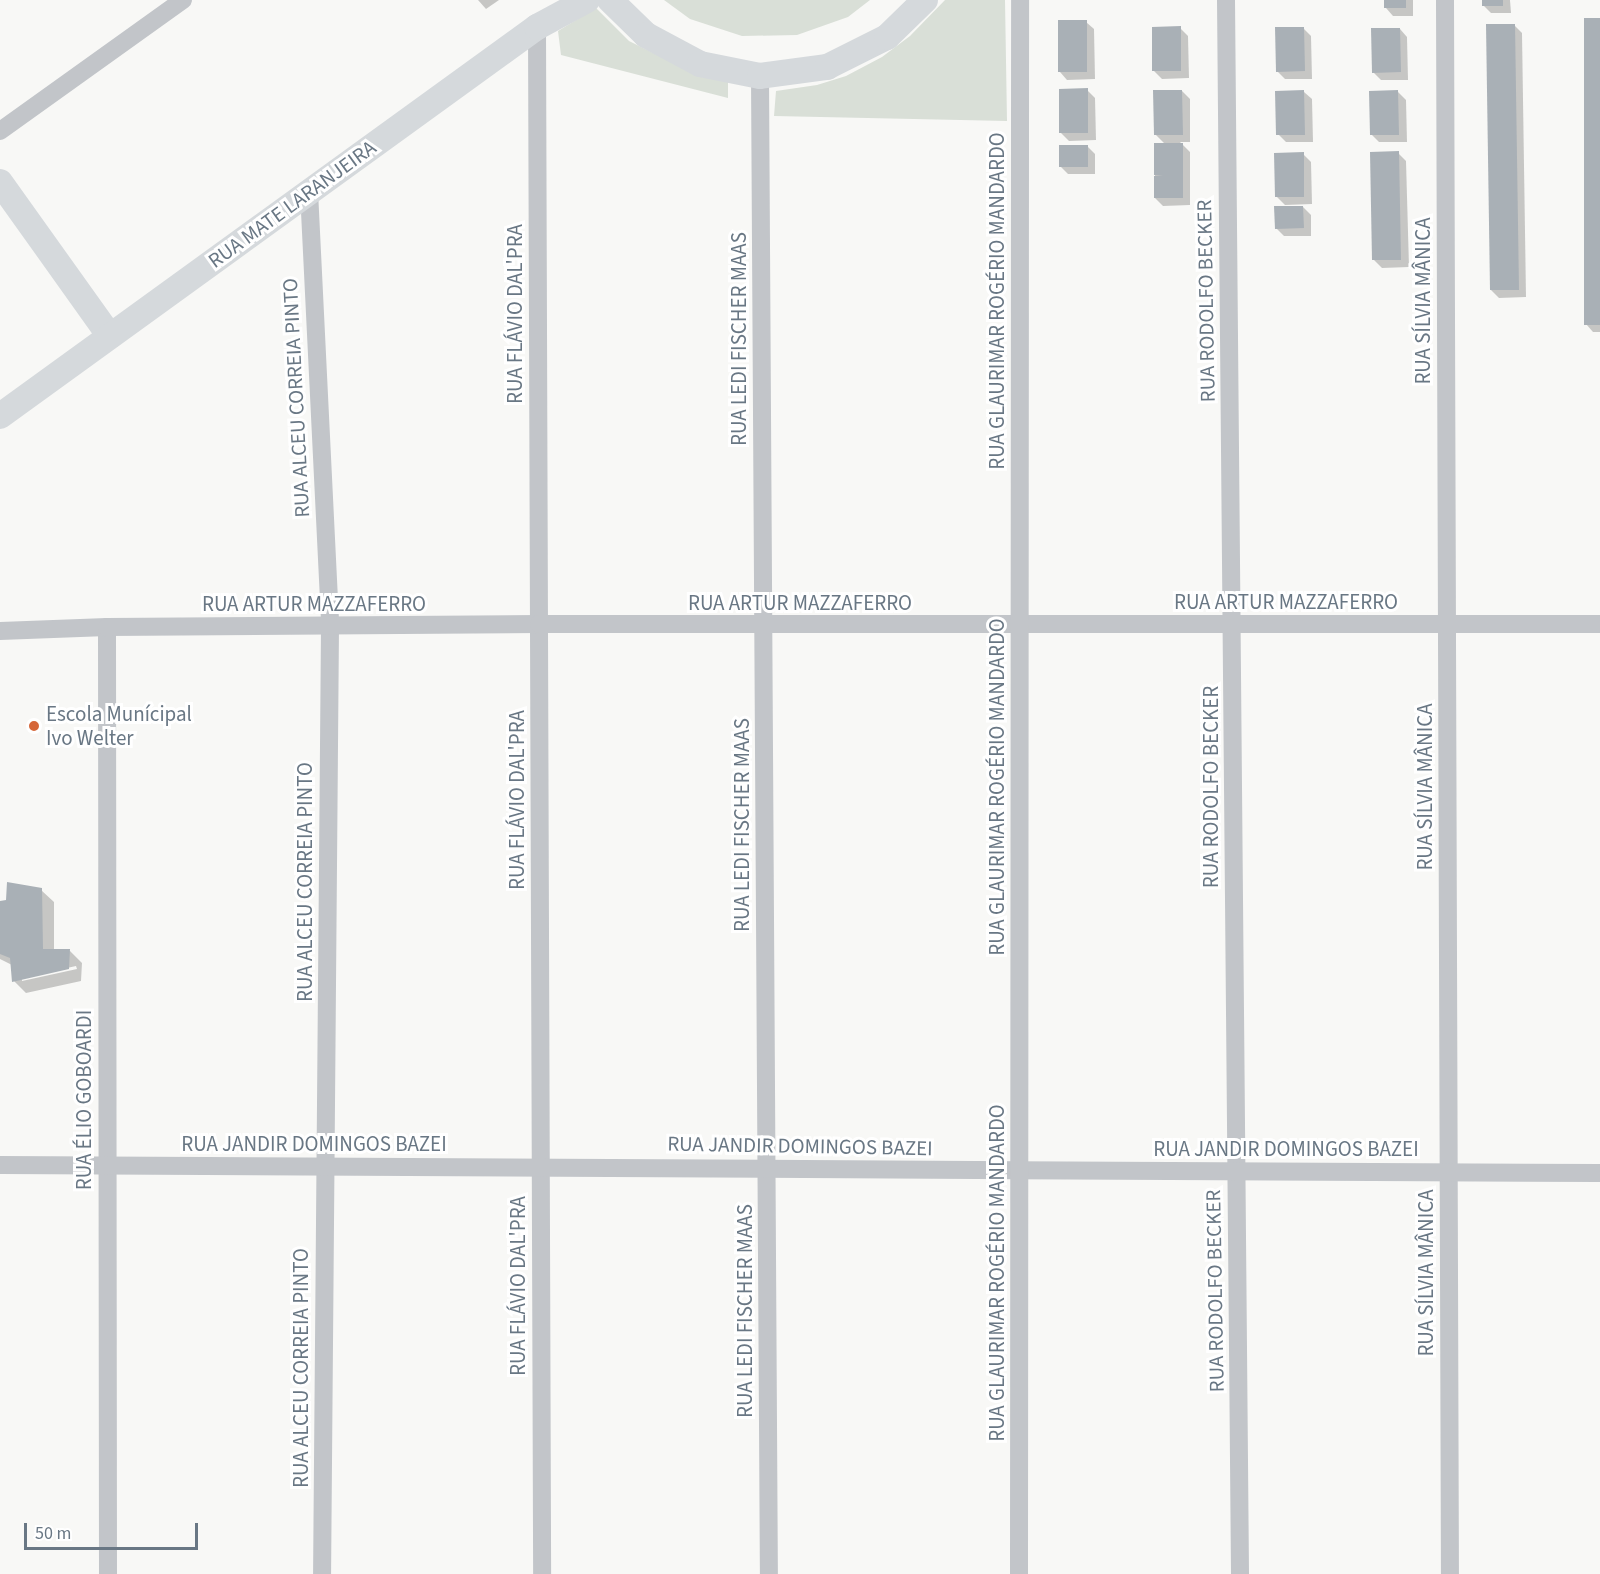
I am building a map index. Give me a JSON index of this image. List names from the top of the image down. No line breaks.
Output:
{"streets":{"street":["RUA MATE LARANJEIRA","RUA GLAURIMAR ROGÉRIO MANDARDO","RUA RODOLFO BECKER","RUA SÍLVIA MÂNICA","RUA FLÁVIO DAL'PRA","RUA LEDI FISCHER MAAS","RUA ALCEU CORREIA PINTO","RUA ARTUR MAZZAFERRO","RUA ÉLIO GOBOARDI","RUA JANDIR DOMINGOS BAZEI"]},"crossings":[["RUA MATE LARANJEIRA","RUA FLÁVIO DAL'PRA"],["RUA MATE LARANJEIRA","RUA ALCEU CORREIA PINTO"],["RUA GLAURIMAR ROGÉRIO MANDARDO","RUA ARTUR MAZZAFERRO"],["RUA GLAURIMAR ROGÉRIO MANDARDO","RUA JANDIR DOMINGOS BAZEI"],["RUA RODOLFO BECKER","RUA ARTUR MAZZAFERRO"],["RUA RODOLFO BECKER","RUA JANDIR DOMINGOS BAZEI"],["RUA SÍLVIA MÂNICA","RUA ARTUR MAZZAFERRO"],["RUA SÍLVIA MÂNICA","RUA JANDIR DOMINGOS BAZEI"],["RUA FLÁVIO DAL'PRA","RUA ARTUR MAZZAFERRO"],["RUA FLÁVIO DAL'PRA","RUA JANDIR DOMINGOS BAZEI"],["RUA LEDI FISCHER MAAS","RUA ARTUR MAZZAFERRO"],["RUA LEDI FISCHER MAAS","RUA JANDIR DOMINGOS BAZEI"],["RUA ALCEU CORREIA PINTO","RUA ARTUR MAZZAFERRO"],["RUA ALCEU CORREIA PINTO","RUA JANDIR DOMINGOS BAZEI"],["RUA ARTUR MAZZAFERRO","RUA ÉLIO GOBOARDI"],["RUA ÉLIO GOBOARDI","RUA JANDIR DOMINGOS BAZEI"]],"places":["Escola Munícipal Ivo Welter"],"scale_bar":"50 m"}
